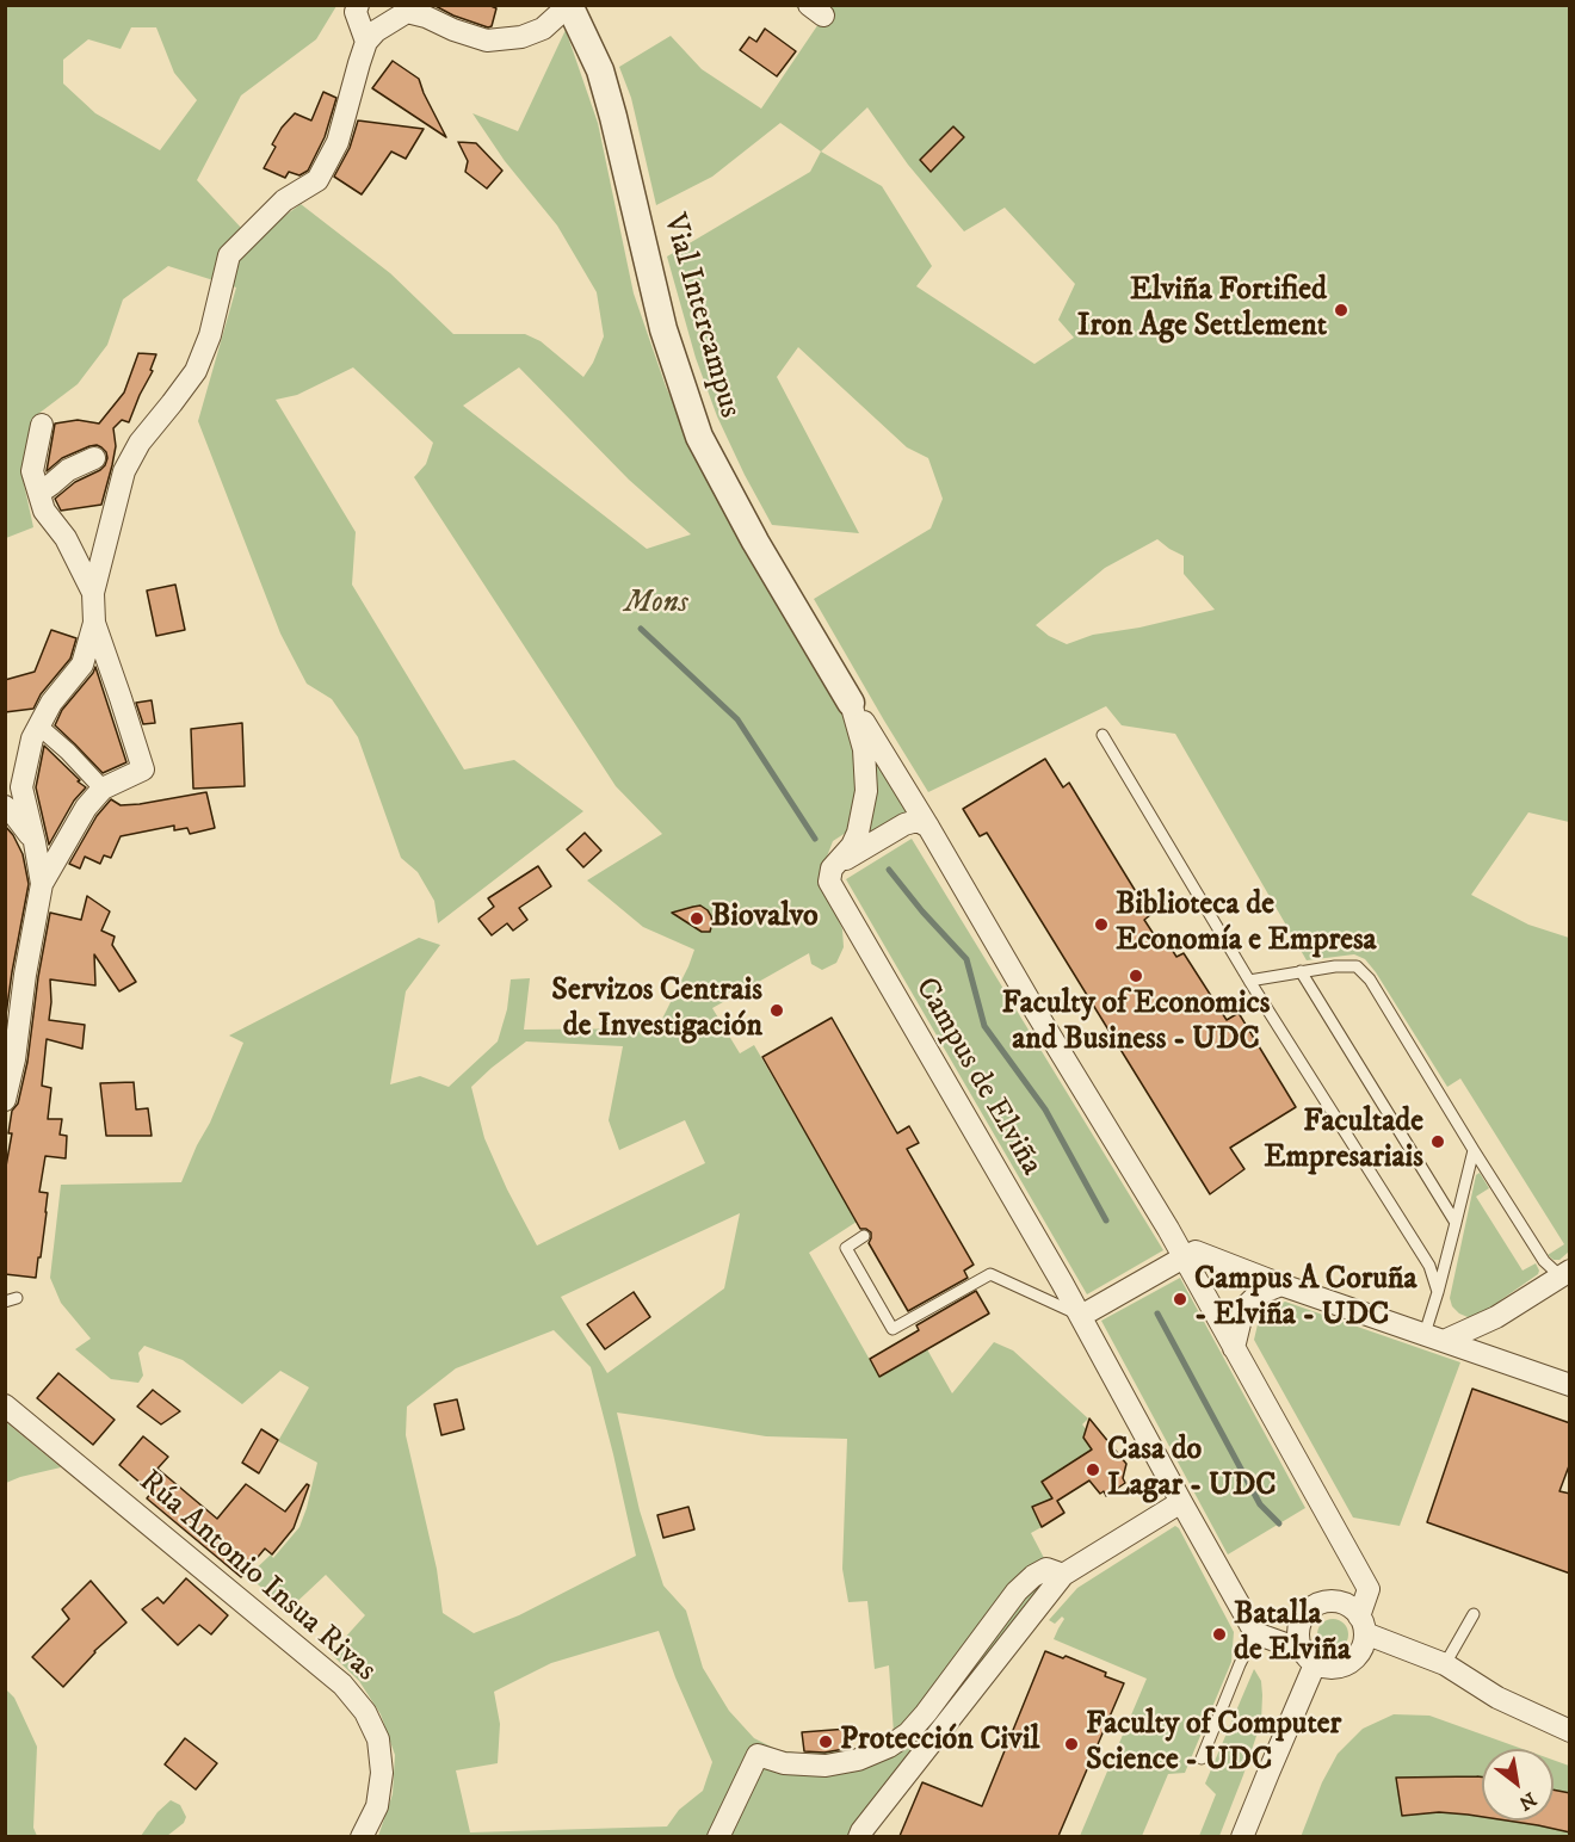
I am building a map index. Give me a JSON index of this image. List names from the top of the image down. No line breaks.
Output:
{"streets":{"street":["Vial Intercampus","Campus de Elviña","Rúa Antonio Insua Rivas"]},"parks":["Mons"],"places":["Elviña Fortified Iron Age Settlement","Biovalvo","Biblioteca de Economía e Empresa","Faculty of Economics and Business - UDC","Servizos Centrais de Investigación","Facultade Empresariais","Campus A Coruña - Elviña - UDC","Casa do Lagar - UDC","Batalla de Elviña","Protección Civil","Faculty of Computer Science - UDC"],"north":"bottom right"}
